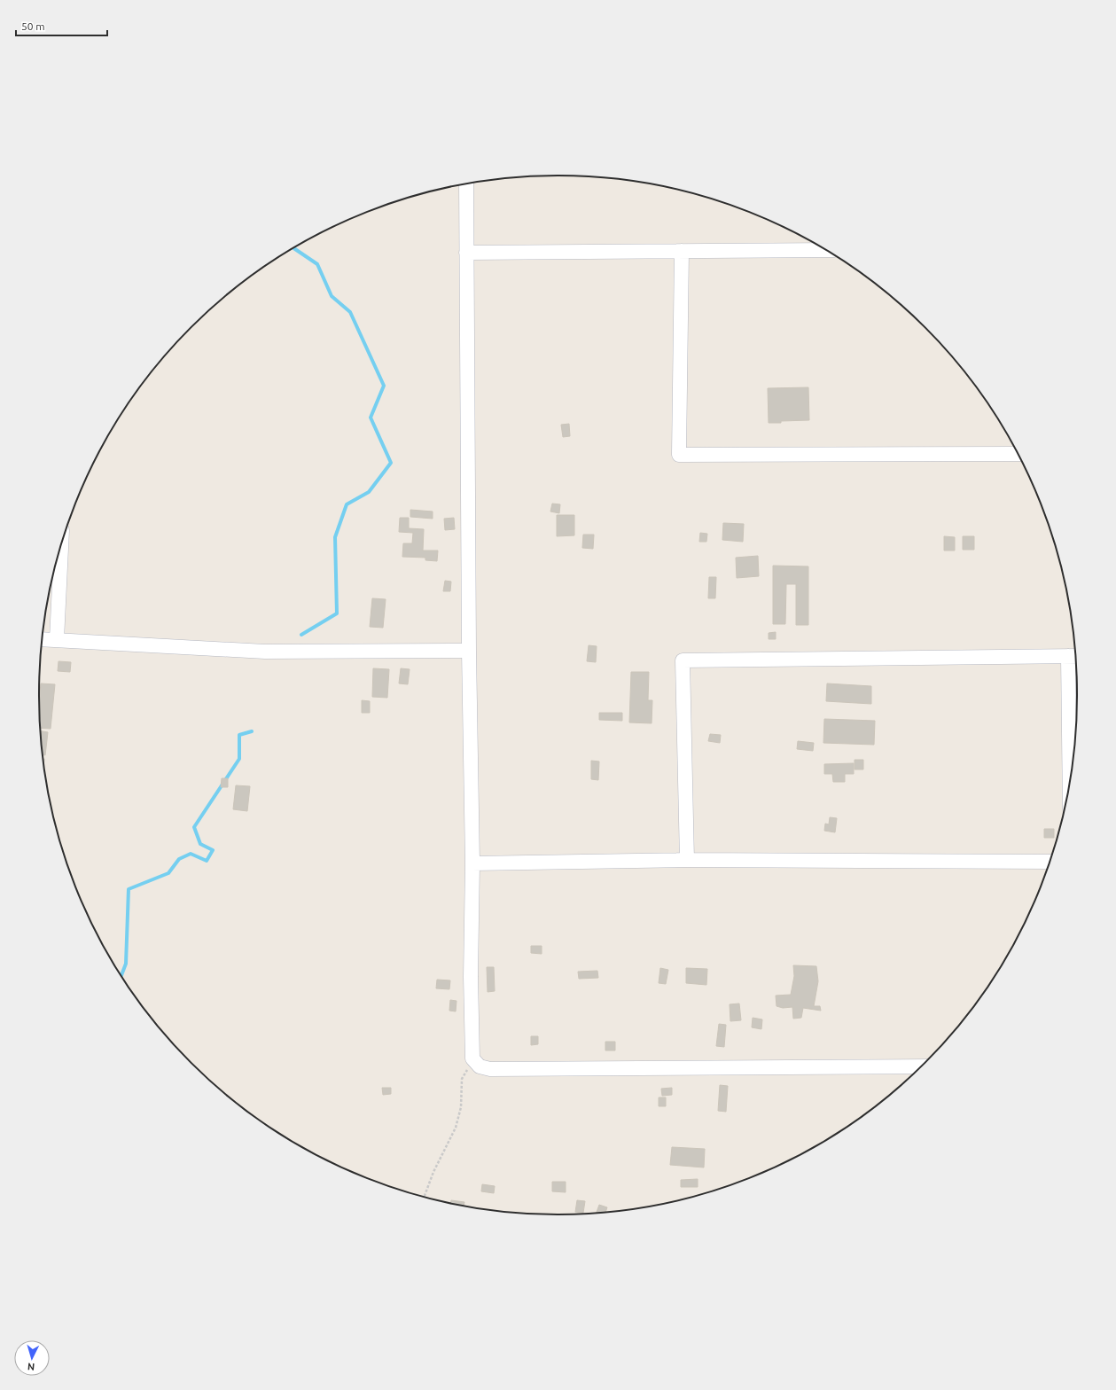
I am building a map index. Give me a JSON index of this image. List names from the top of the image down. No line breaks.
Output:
{"scale_bar":"50 m","north":"bottom"}
